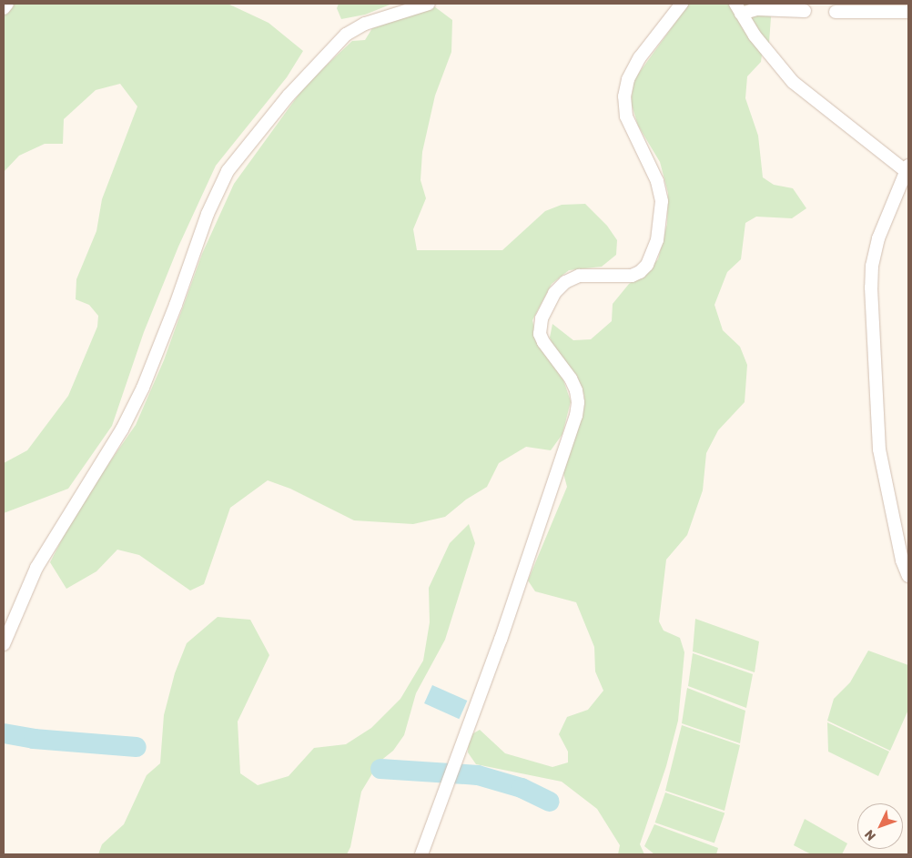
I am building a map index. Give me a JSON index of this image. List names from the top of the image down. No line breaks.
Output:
{"north":"bottom left"}
